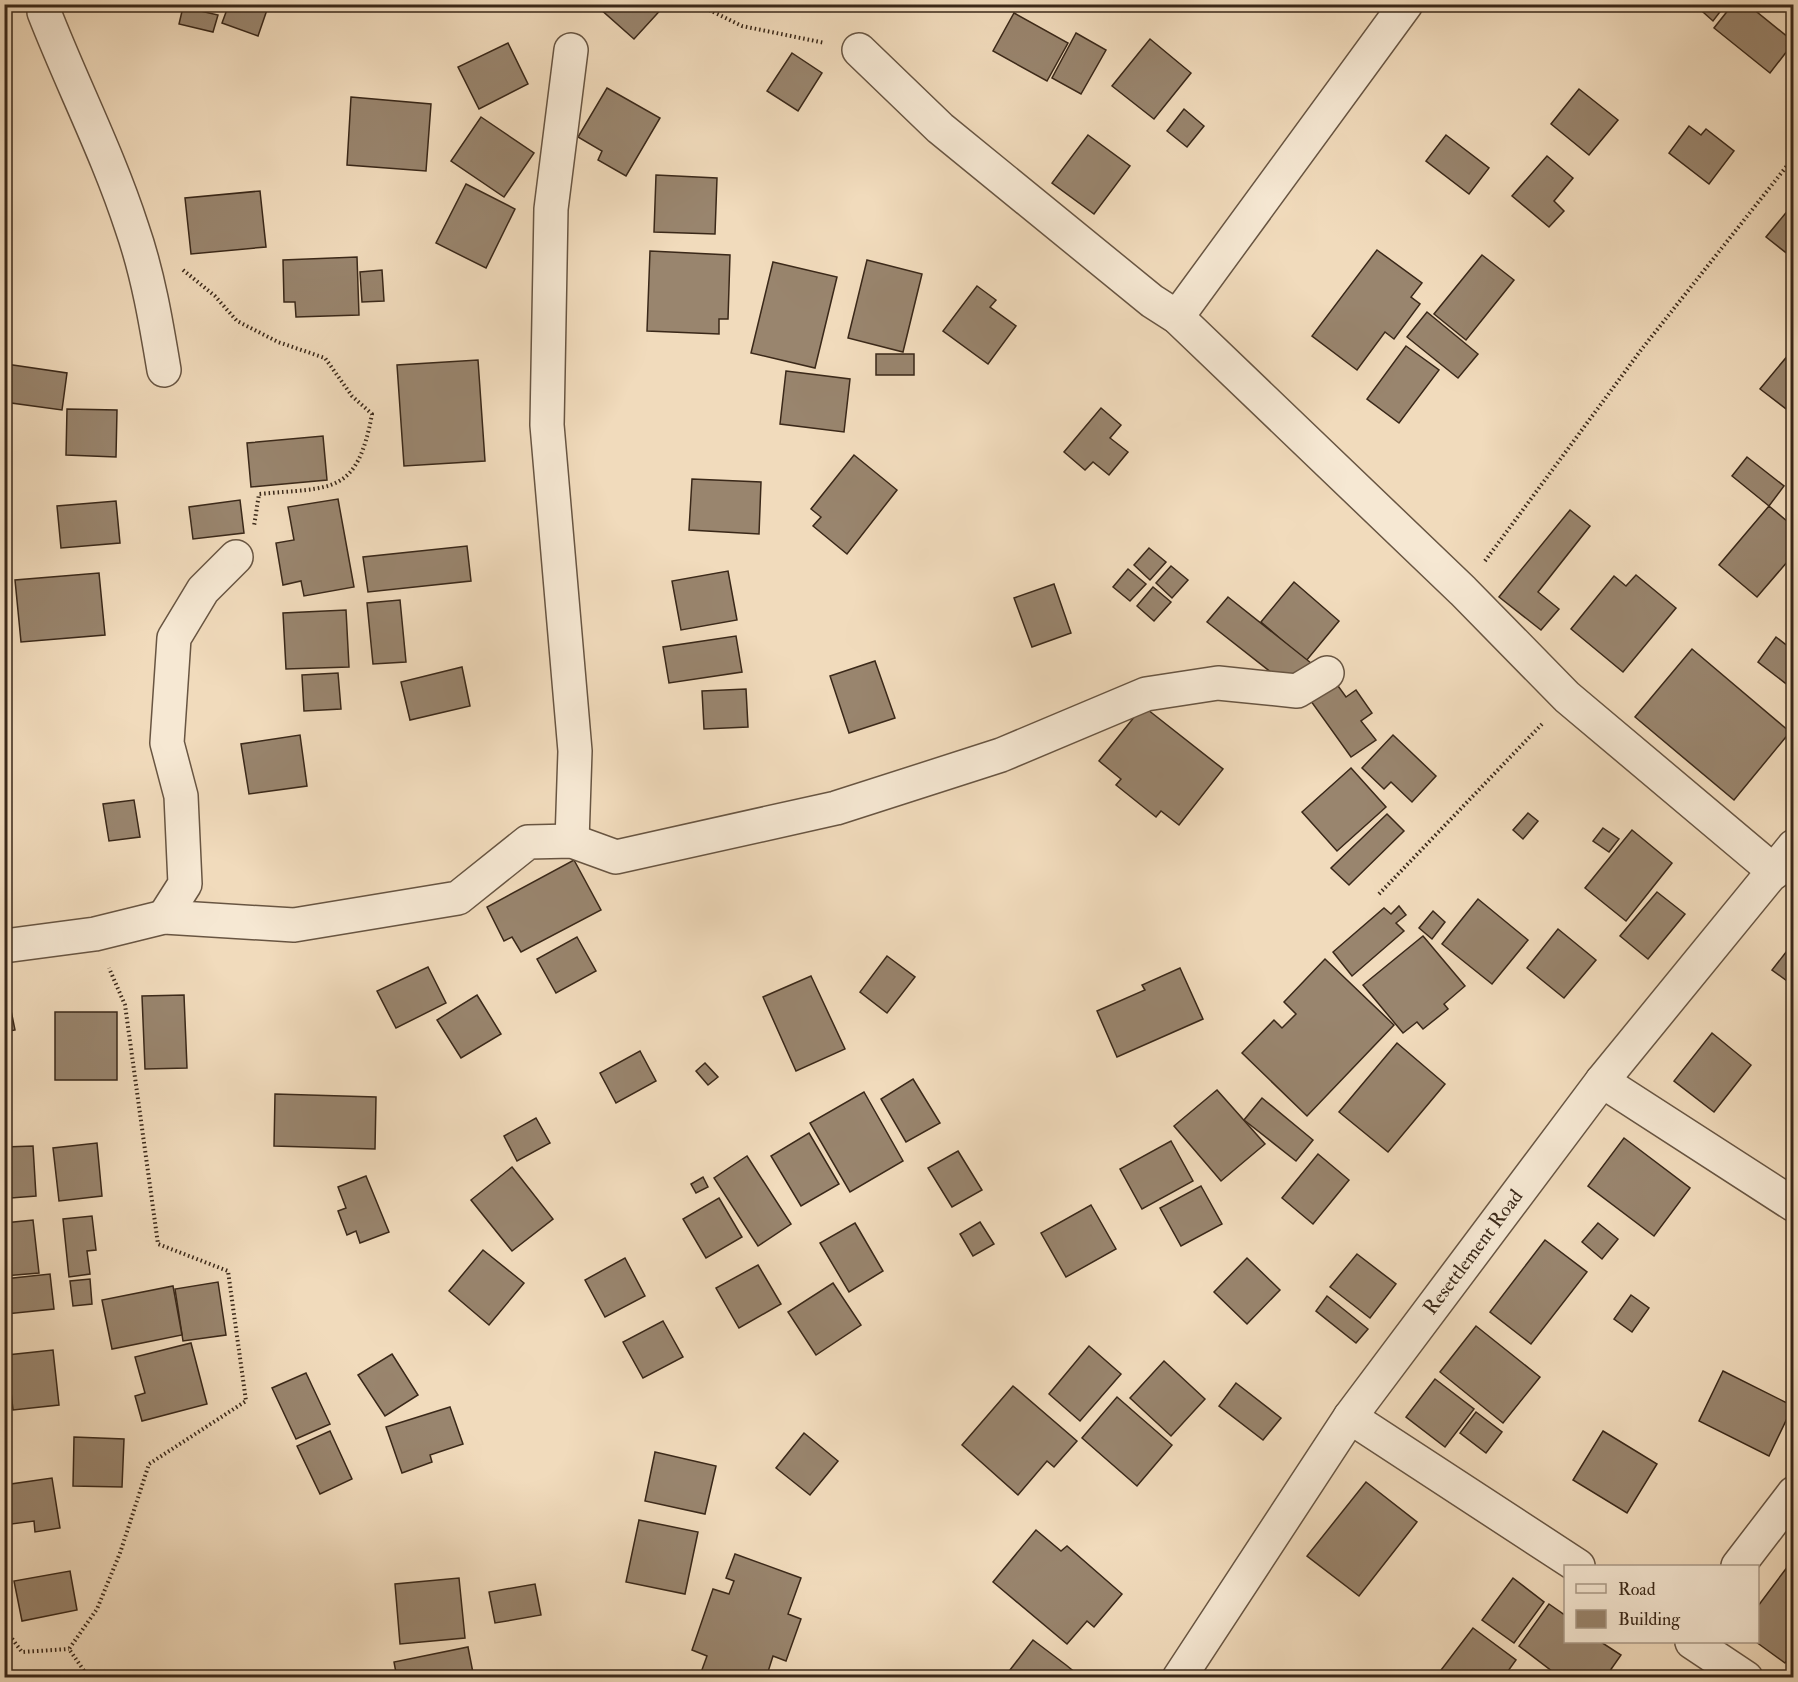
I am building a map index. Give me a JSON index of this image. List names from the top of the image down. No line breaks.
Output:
{"streets":{"street":["Resettlement Road"]},"legend":["Road","Building"]}
